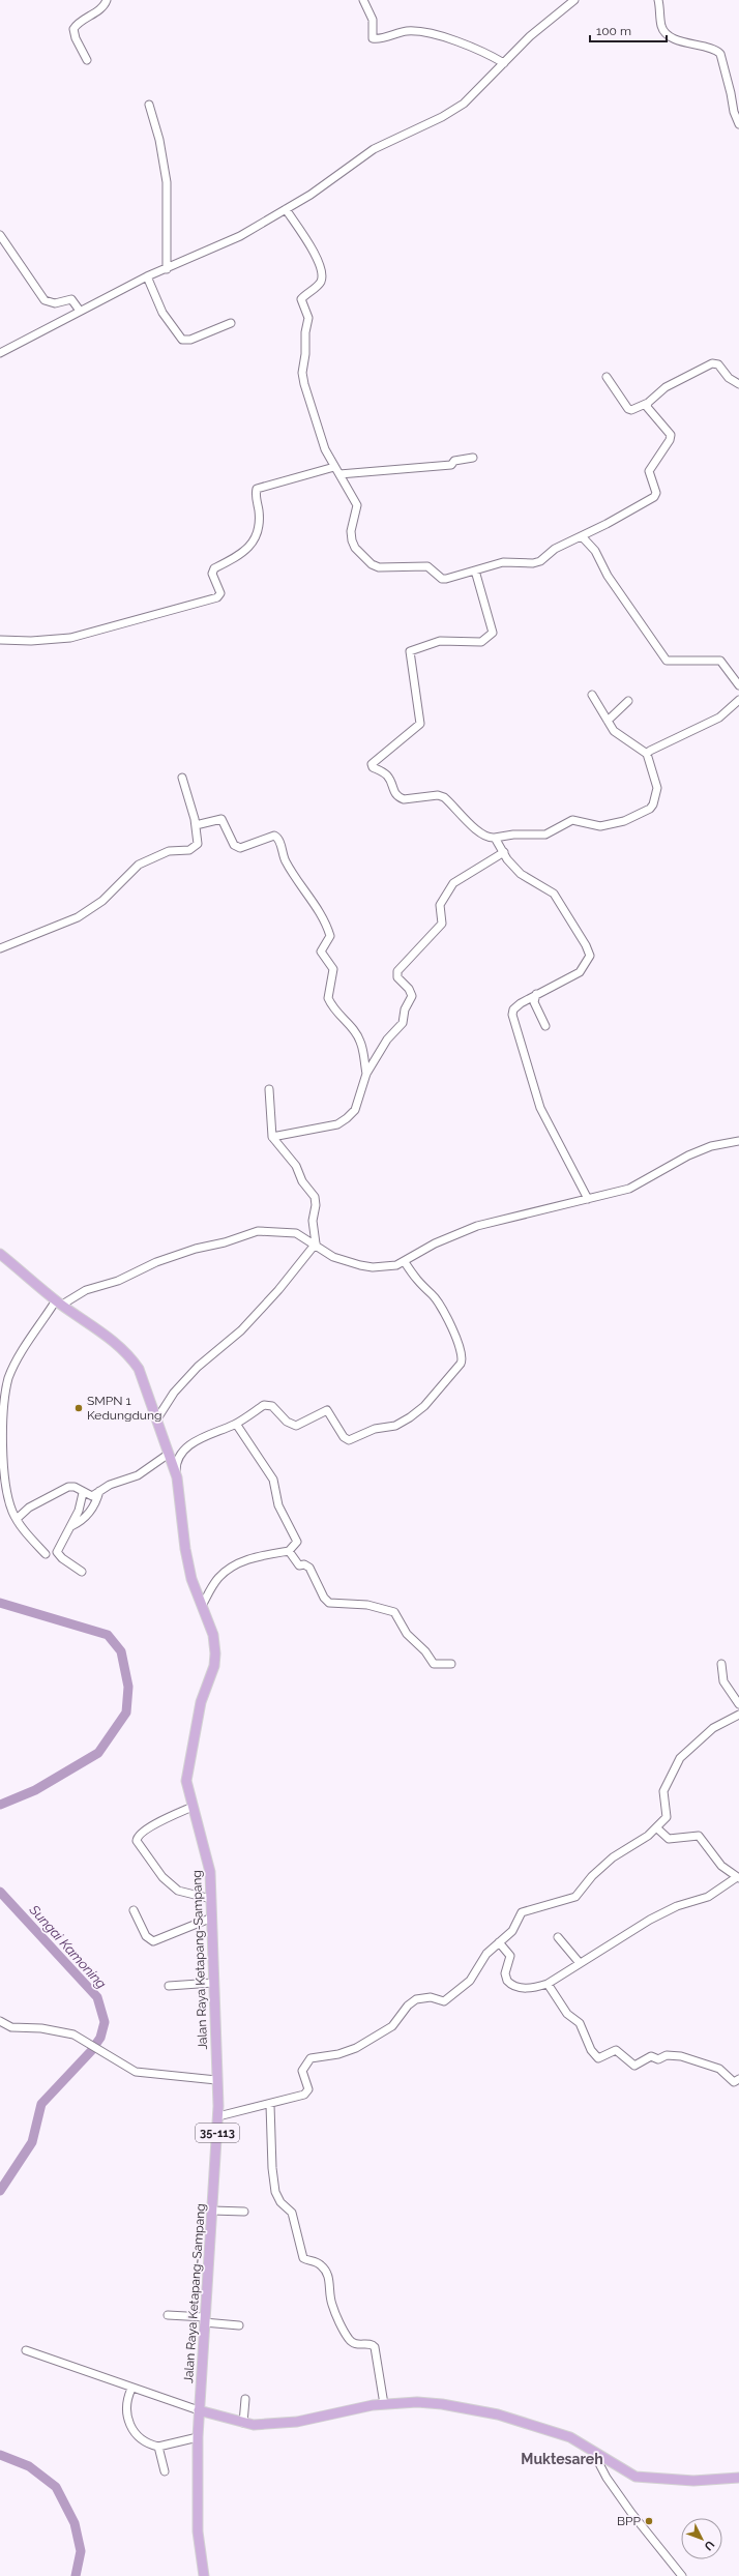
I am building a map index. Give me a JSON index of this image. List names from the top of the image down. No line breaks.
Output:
{"streets":{"main road":["Jalan Raya Ketapang-Sampang","35-113"]},"districts":["Muktesareh"],"water":["Sungai Kamoning"],"places":["SMPN 1 Kedungdung","BPP"],"scale_bar":"100 m","north":"bottom right"}
